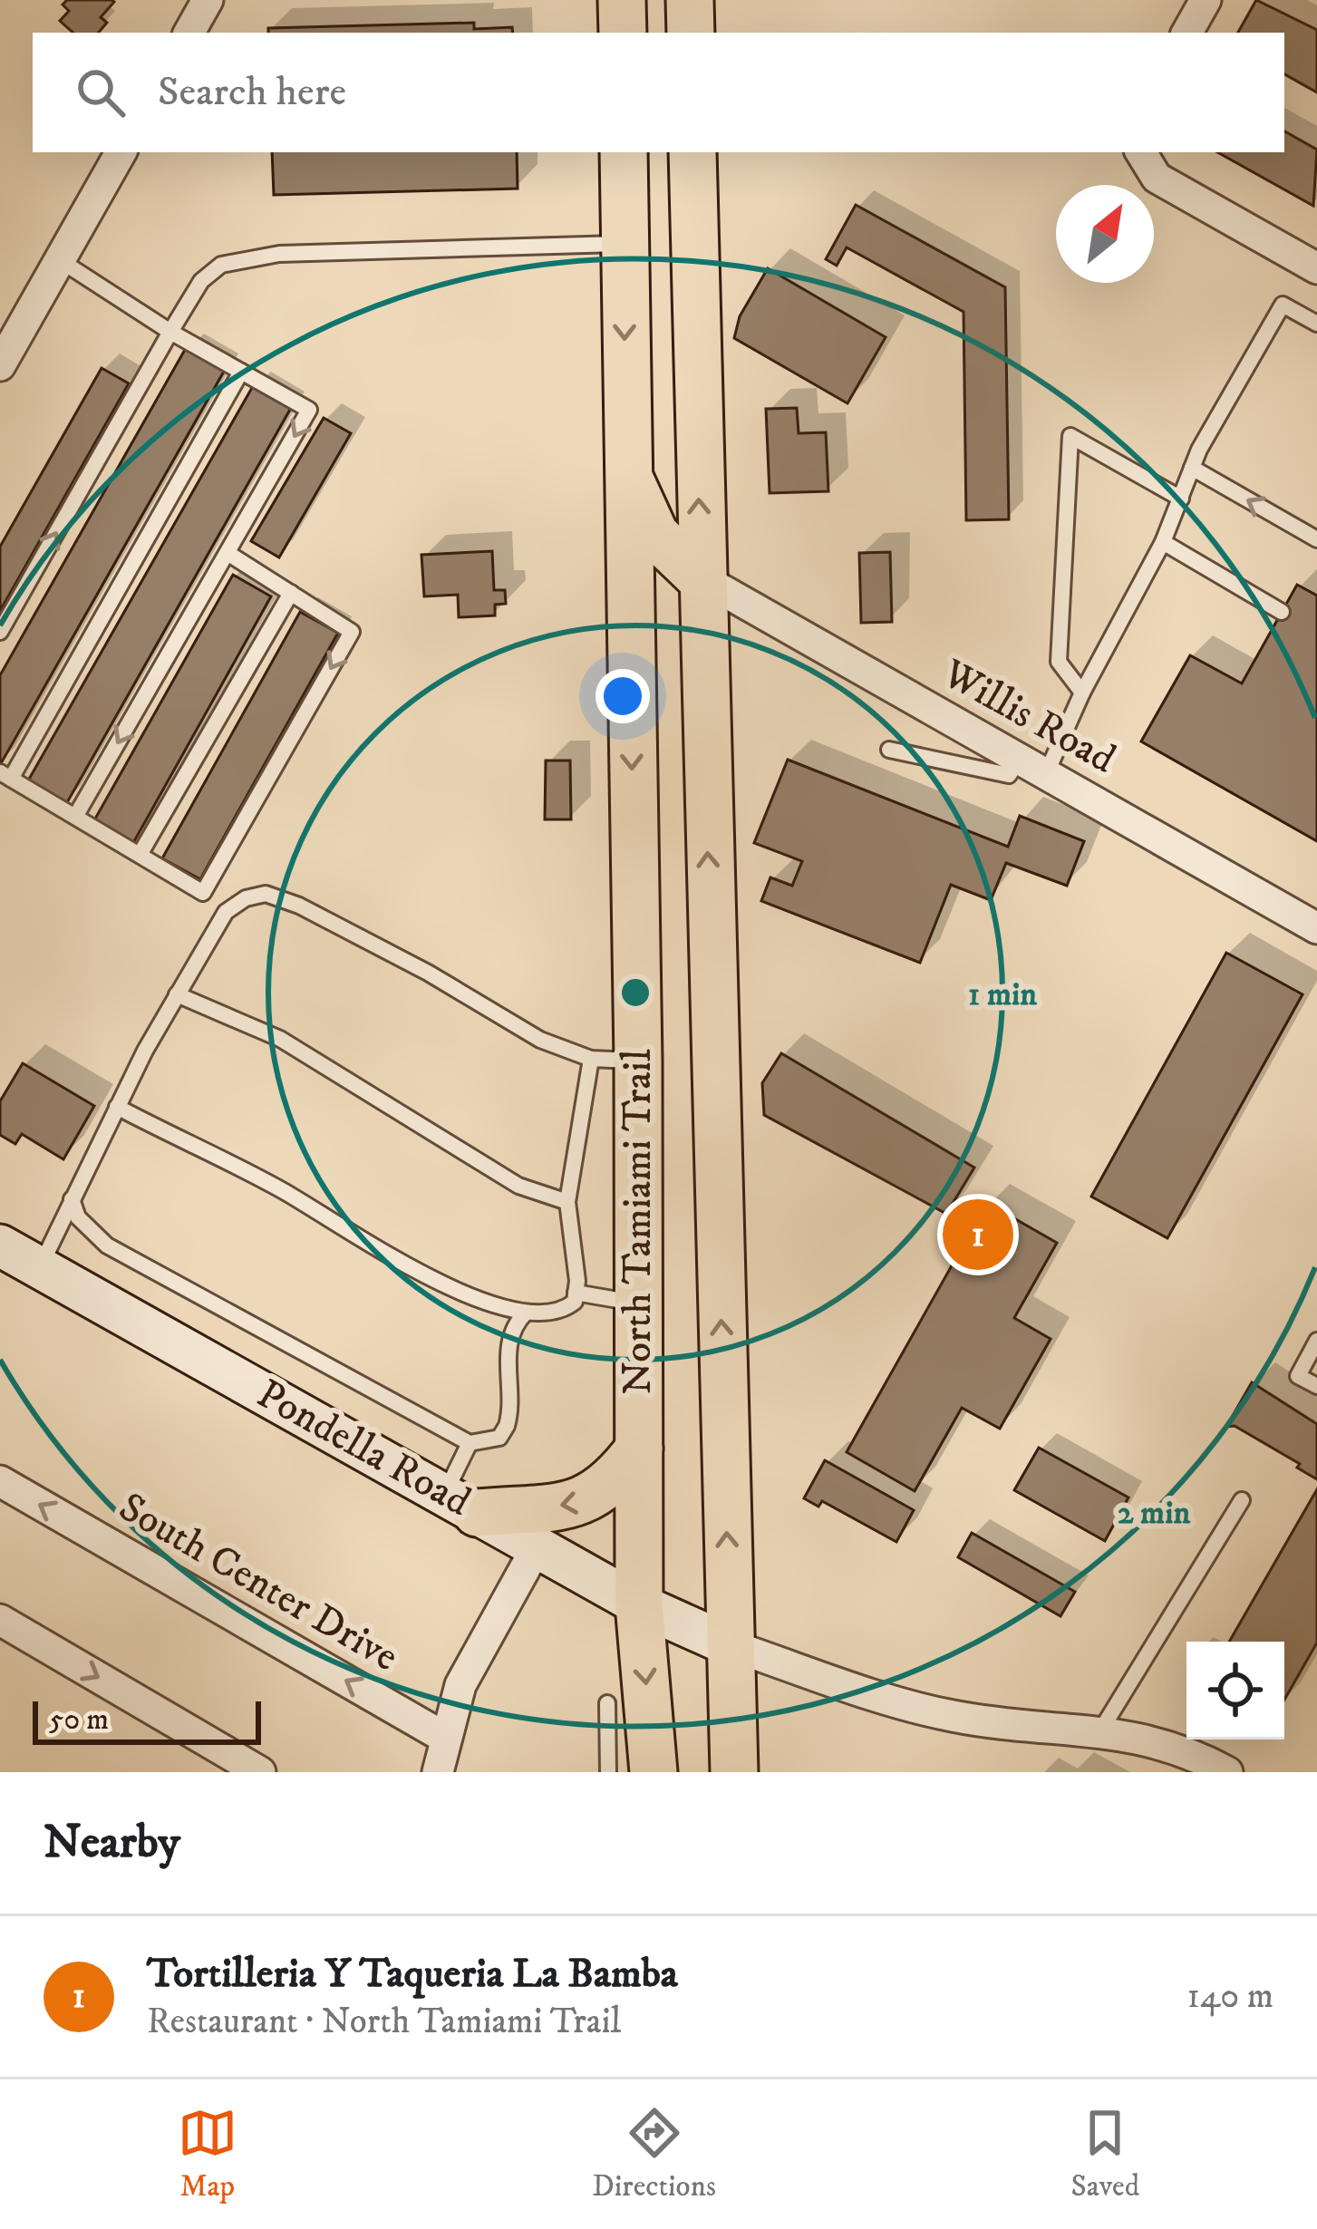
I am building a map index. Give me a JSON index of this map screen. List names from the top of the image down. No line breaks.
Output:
{"streets":{"main road":["North Tamiami Trail","Pondella Road"],"street":["Willis Road","South Center Drive"]},"crossings":[["Willis Road","North Tamiami Trail"],["North Tamiami Trail","Pondella Road"]],"scale_bar":"50 m","north":"top right","page":{"search":"Search here","pins":"1","scale":"50 m","heading":"Nearby","list":[{"mark":"1","name":"Tortilleria Y Taqueria La Bamba","note":"Restaurant · North Tamiami Trail","value":"140 m"}],"nav":["Map","Directions","Saved"]},"rings":["1 min","2 min"]}
